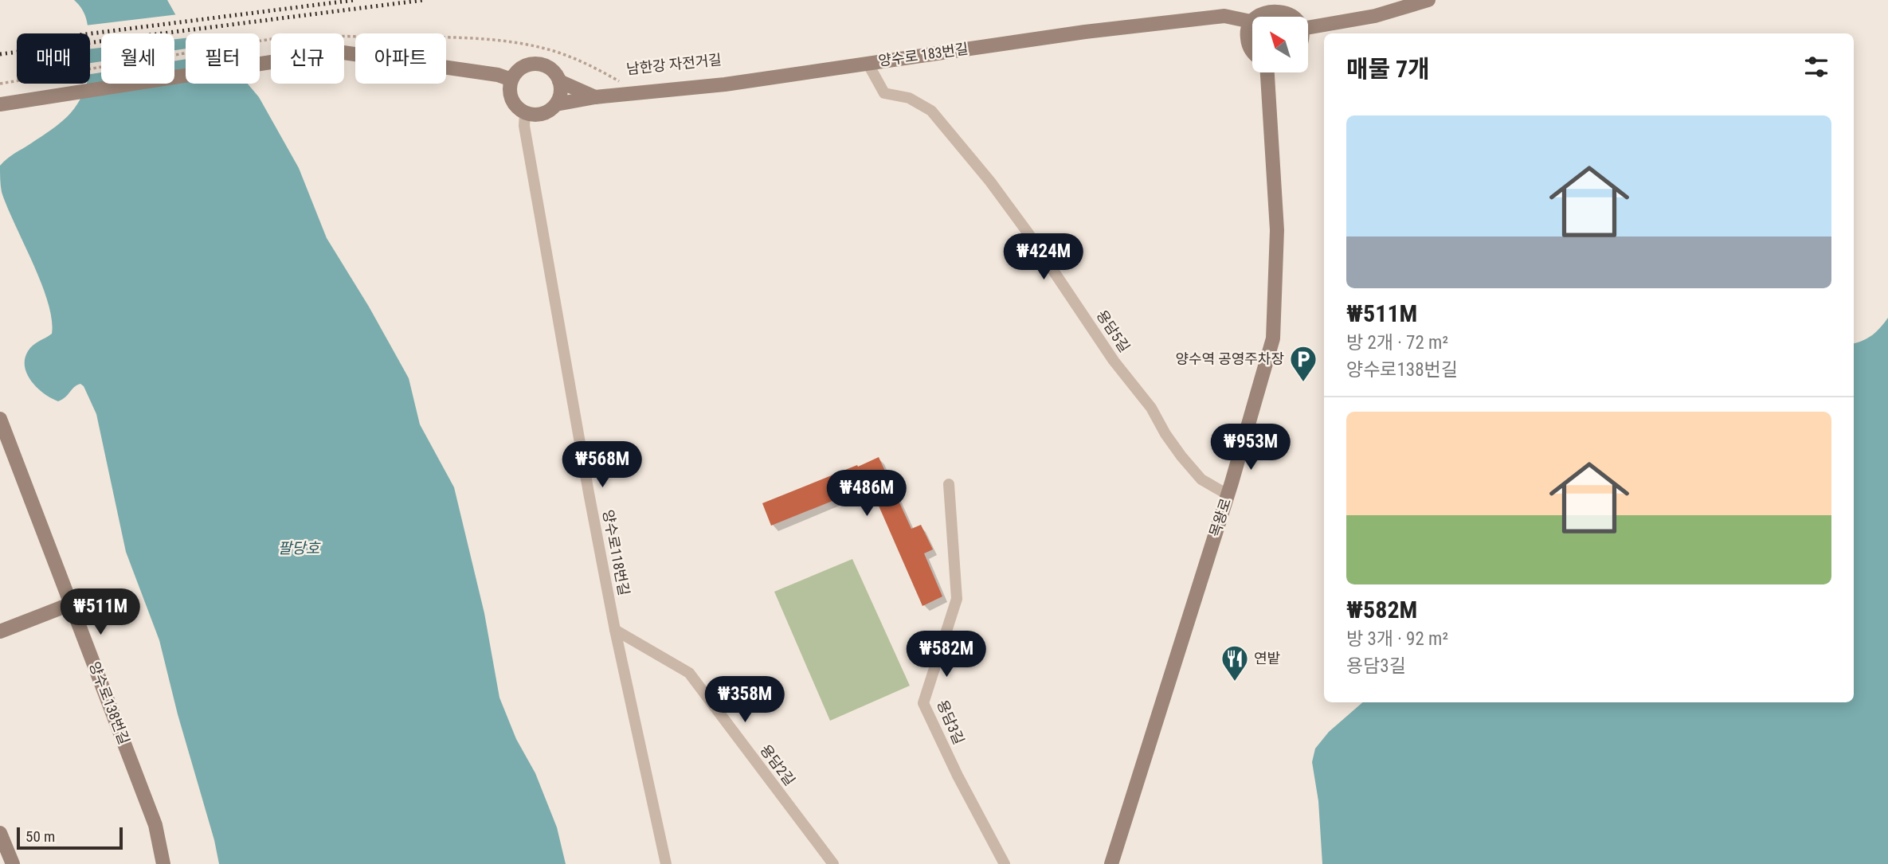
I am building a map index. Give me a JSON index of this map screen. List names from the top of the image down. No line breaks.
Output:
{"streets":{"street":["양수로 183번길","용담5길","목왕로","양수로118번길","양수로138번길","용담3길","용담2길"],"path":["남한강 자전거길"]},"crossings":[["양수로 183번길","용담5길"],["양수로 183번길","양수로118번길"],["용담5길","목왕로"],["양수로118번길","용담2길"]],"water":["팔당호"],"places":{"parking":["양수역 공영주차장"],"restaurant":["연밭"]},"scale_bar":"50 m","north":"top left","page":{"chip":["매매","월세","필터","신규","아파트"],"heading":"매물 7개","list":[{"name":"₩511M","note":"방 2개 · 72 m² · 양수로138번길"},{"name":"₩582M","note":"방 3개 · 92 m² · 용담3길"}],"price":["₩424M","₩953M","₩568M","₩486M","₩511M","₩582M","₩358M"],"scale":"50 m"}}
